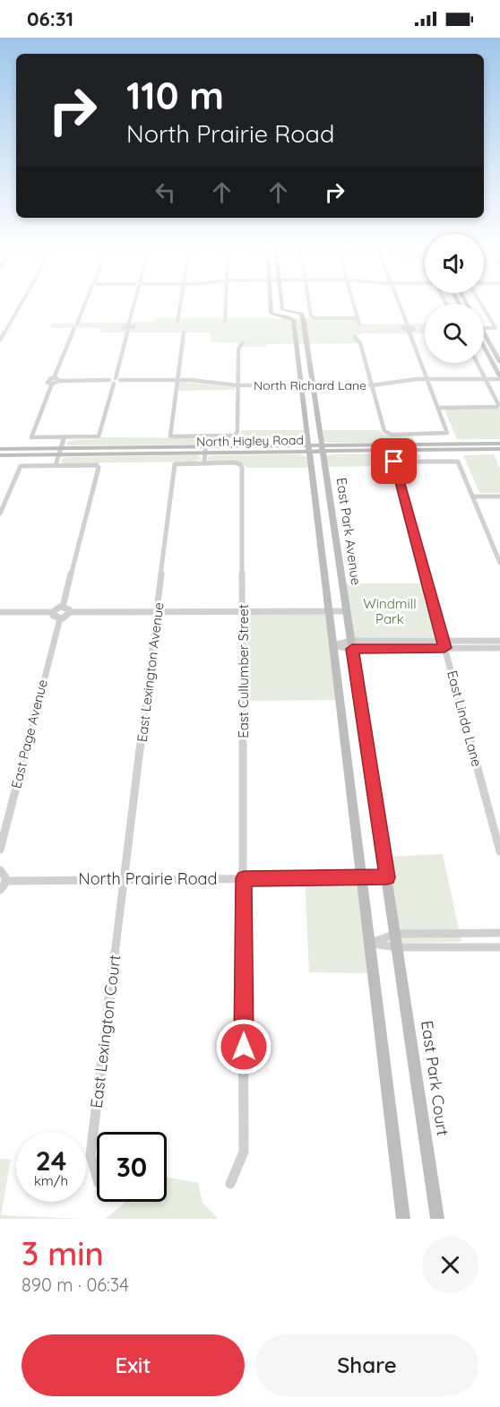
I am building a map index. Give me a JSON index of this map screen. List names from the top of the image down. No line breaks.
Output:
{"streets":{"street":["North Richard Lane","North Higley Road","East Park Avenue","East Cullumber Street","East Lexington Avenue","East Linda Lane","East Page Avenue","North Prairie Road","East Lexington Court","East Park Court"]},"crossings":[["North Richard Lane","East Park Avenue"],["North Higley Road","East Park Avenue"],["East Park Avenue","North Prairie Road"],["East Park Avenue","East Park Court"],["East Cullumber Street","East Lexington Avenue"],["East Cullumber Street","North Prairie Road"],["East Lexington Avenue","North Prairie Road"],["East Lexington Avenue","East Lexington Court"],["North Prairie Road","East Lexington Court"]],"parks":["Windmill Park"],"page":{"status":"06:31","turn":["110 m","North Prairie Road"],"speed":"24 km/h","limit":"30","heading":["3 min","890 m · 06:34"],"buttons":["Exit","Share"]}}
